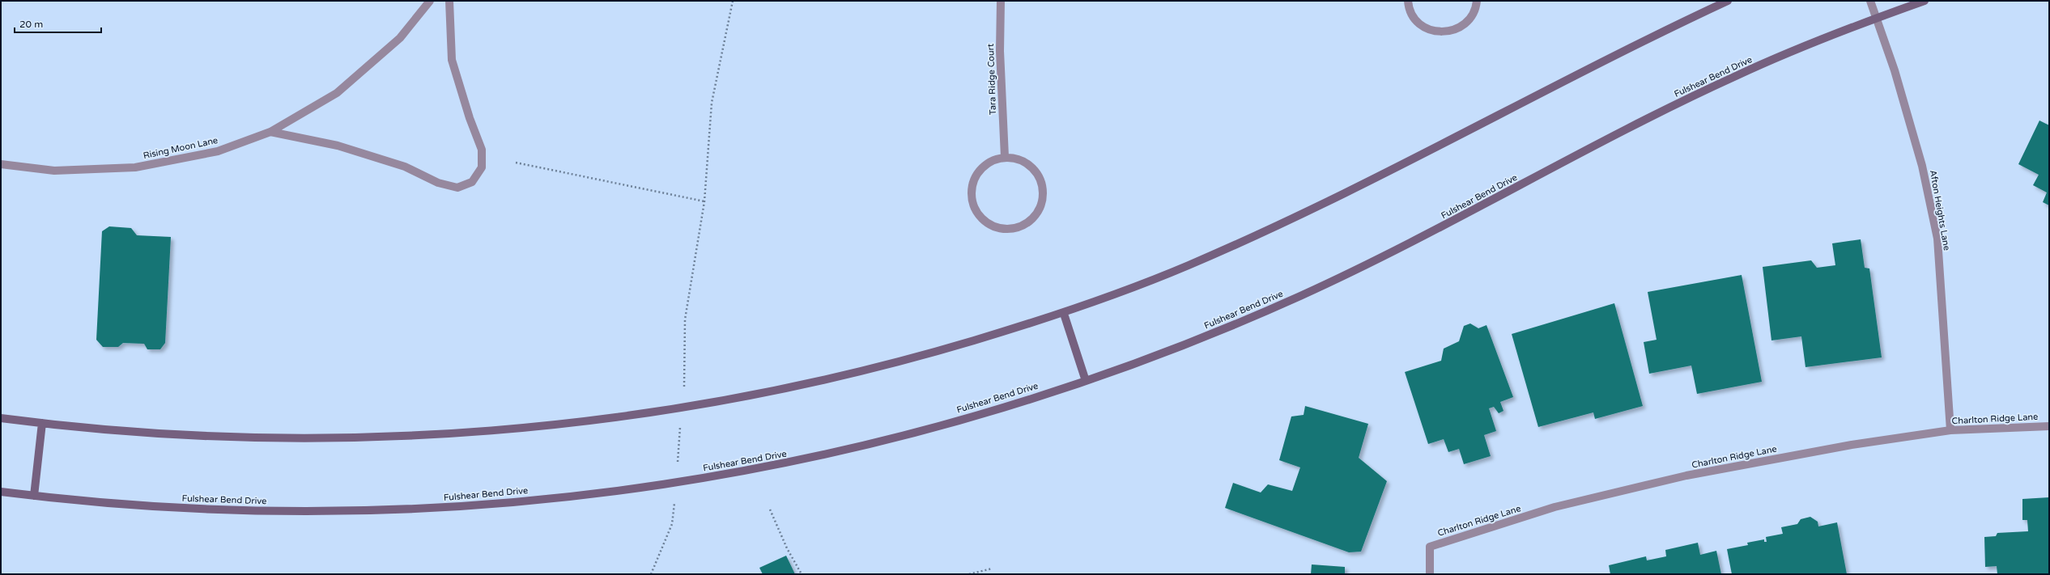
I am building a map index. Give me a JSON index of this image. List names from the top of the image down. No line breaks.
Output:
{"streets":{"main road":["Fulshear Bend Drive"],"street":["Tara Ridge Court","Rising Moon Lane","Afton Heights Lane","Charlton Ridge Lane"]},"crossings":[["Fulshear Bend Drive","Afton Heights Lane"],["Afton Heights Lane","Charlton Ridge Lane"]],"scale_bar":"20 m"}
